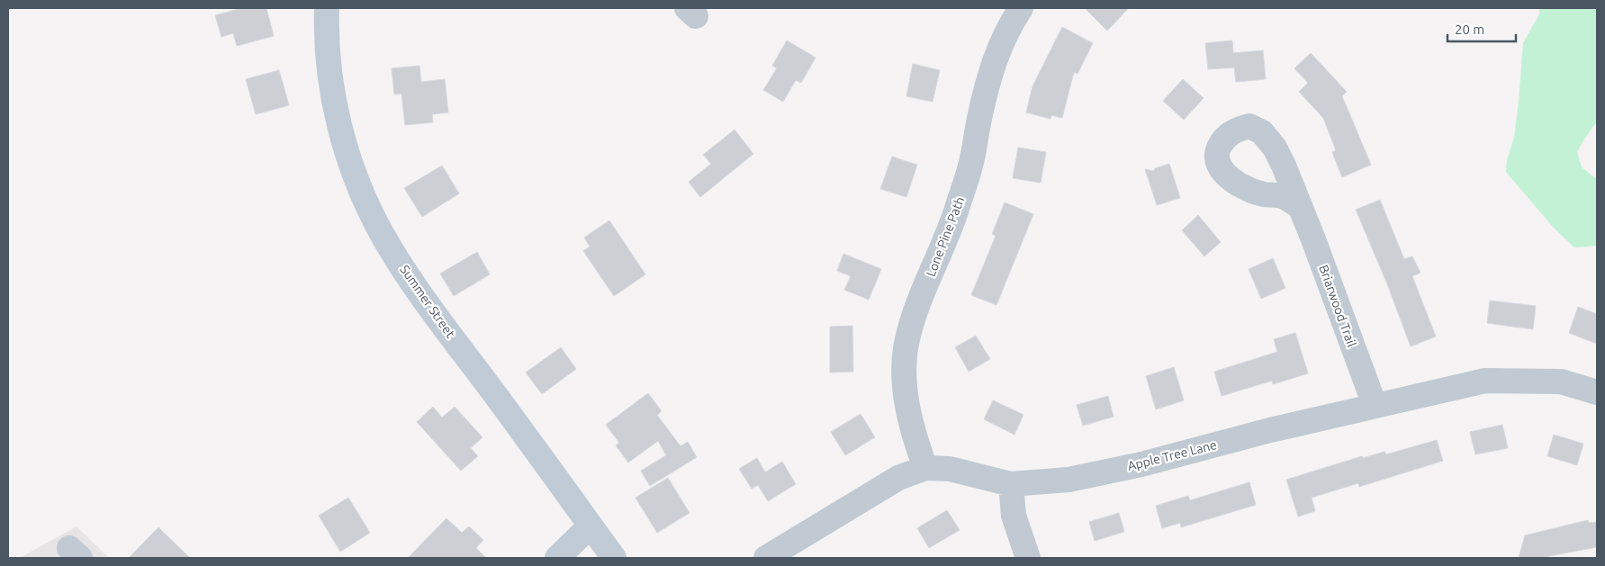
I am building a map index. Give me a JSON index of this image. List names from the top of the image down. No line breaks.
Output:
{"streets":{"street":["Lone Pine Path","Summer Street","Briarwood Trail","Apple Tree Lane"]},"crossings":[["Lone Pine Path","Apple Tree Lane"],["Briarwood Trail","Apple Tree Lane"]],"scale_bar":"20 m"}
